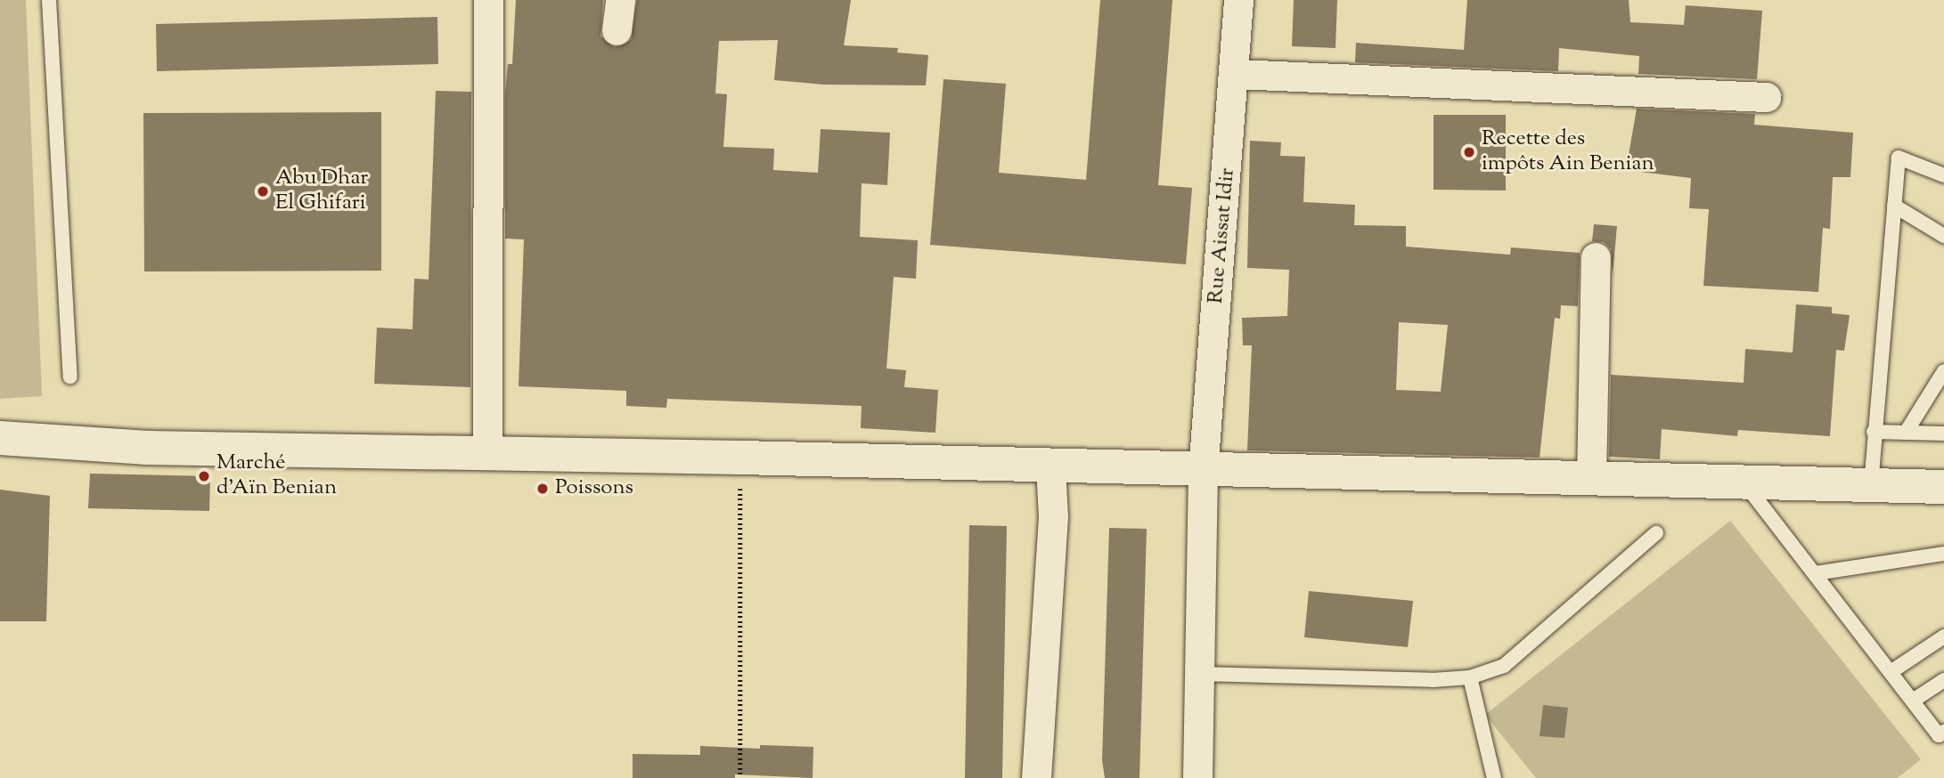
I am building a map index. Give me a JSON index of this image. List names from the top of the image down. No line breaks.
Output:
{"streets":{"street":["Rue Aissat Idir"]},"places":["Recette des impôts Ain Benian","Abu Dhar El Ghifari","Marché d'Aïn Benian","Poissons"]}
